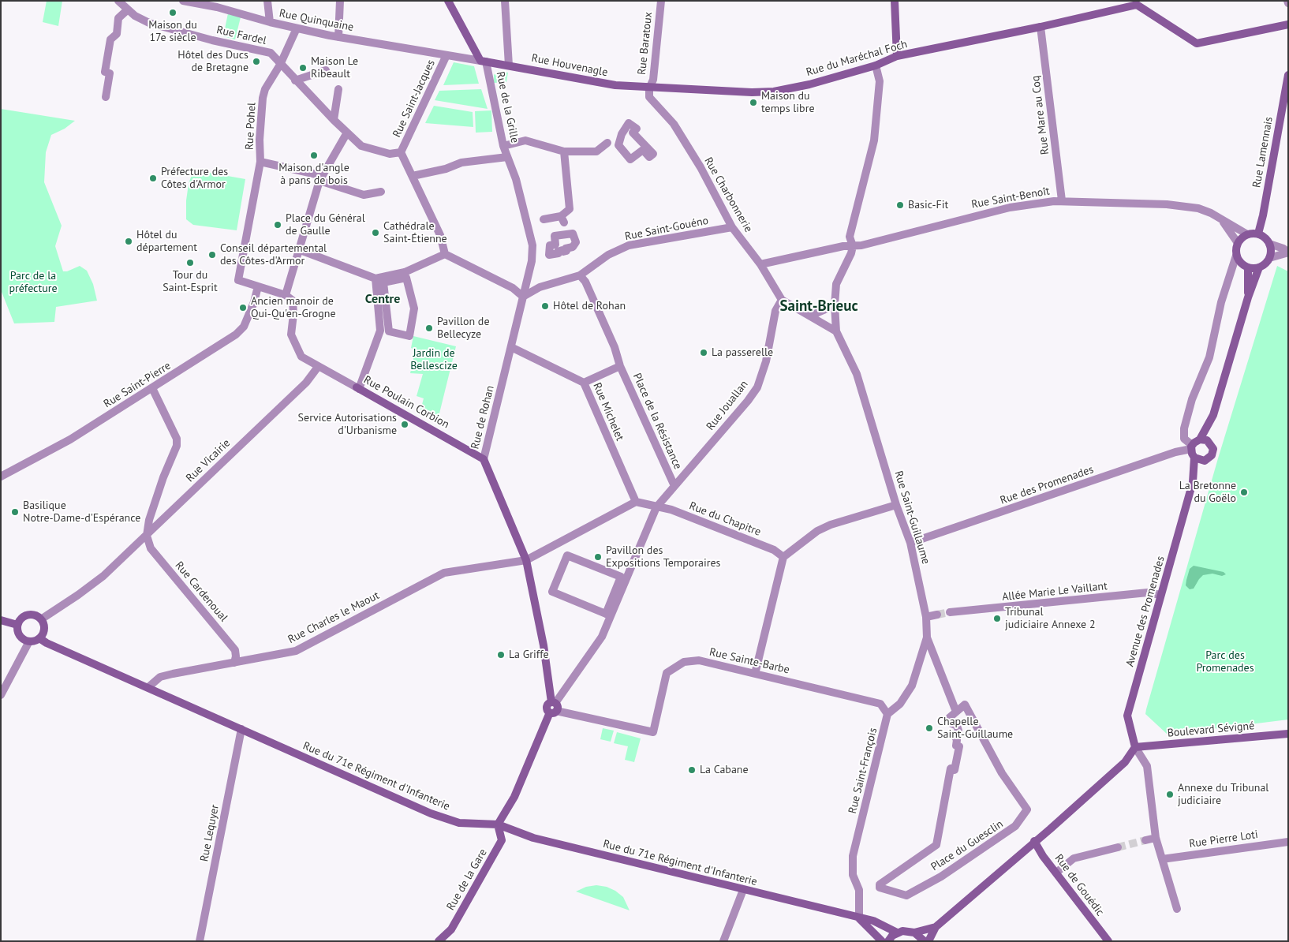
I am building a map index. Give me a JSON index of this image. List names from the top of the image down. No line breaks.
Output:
{"streets":{"street":["Rue Quinquaine","Rue Fardel","Rue Baratoux","Rue du Maréchal Foch","Rue Houvenagle","Rue Saint-Jacques","Rue de la Grille","Rue Mare au Coq","Rue Pohel","Rue Lamennais","Rue Charbonnerie","Rue Saint-Benoît","Rue Saint-Gouéno","Rue Saint-Pierre","Rue Poulain Corbion","Rue Jouallan","Rue Michelet","Rue de Rohan","Place de la Résistance","Rue Vicairie","Rue des Promenades","Rue Saint-Guillaume","Rue du Chapitre","Rue Cardenoual","Allée Marie Le Vaillant","Avenue des Promenades","Rue Charles le Maout","Rue Sainte-Barbe","Boulevard Sévigné","Rue Saint-François","Rue du 71e Régiment d'Infanterie","Rue Lequyer","Rue Pierre Loti","Place du Guesclin","Rue de la Gare","Rue de Gouédic"]},"crossings":[["Rue Quinquaine","Rue Houvenagle"],["Rue Quinquaine","Rue Saint-Jacques"],["Rue Quinquaine","Rue de la Grille"],["Rue Quinquaine","Rue Pohel"],["Rue Fardel","Rue Saint-Jacques"],["Rue Fardel","Rue Pohel"],["Rue Baratoux","Rue du Maréchal Foch"],["Rue Baratoux","Rue Houvenagle"],["Rue Baratoux","Rue Charbonnerie"],["Rue du Maréchal Foch","Rue Houvenagle"],["Rue du Maréchal Foch","Rue Mare au Coq"],["Rue du Maréchal Foch","Rue Charbonnerie"],["Rue Houvenagle","Rue de la Grille"],["Rue Houvenagle","Rue Charbonnerie"],["Rue de la Grille","Rue Saint-Gouéno"],["Rue de la Grille","Rue de Rohan"],["Rue Mare au Coq","Rue Saint-Benoît"],["Rue Lamennais","Rue Saint-Benoît"],["Rue Lamennais","Avenue des Promenades"],["Rue Charbonnerie","Rue Saint-Benoît"],["Rue Charbonnerie","Rue Saint-Gouéno"],["Rue Charbonnerie","Rue Jouallan"],["Rue Saint-Benoît","Avenue des Promenades"],["Rue Saint-Gouéno","Rue de Rohan"],["Rue Saint-Gouéno","Place de la Résistance"],["Rue Poulain Corbion","Rue de Rohan"],["Rue Poulain Corbion","Rue Vicairie"],["Rue Jouallan","Rue de Rohan"],["Rue Jouallan","Place de la Résistance"],["Rue Jouallan","Rue du Chapitre"],["Rue Jouallan","Rue Sainte-Barbe"],["Rue Michelet","Rue de Rohan"],["Rue Michelet","Rue du Chapitre"],["Rue Michelet","Rue Charles le Maout"],["Rue de Rohan","Rue Charles le Maout"],["Rue de Rohan","Rue Sainte-Barbe"],["Rue Vicairie","Rue Cardenoual"],["Rue Vicairie","Rue du 71e Régiment d'Infanterie"],["Rue des Promenades","Rue Saint-Guillaume"],["Rue des Promenades","Avenue des Promenades"],["Rue Saint-Guillaume","Place du Guesclin"],["Rue du Chapitre","Rue Charles le Maout"],["Rue Cardenoual","Rue Charles le Maout"],["Allée Marie Le Vaillant","Avenue des Promenades"],["Avenue des Promenades","Boulevard Sévigné"],["Rue Charles le Maout","Rue du 71e Régiment d'Infanterie"],["Rue Sainte-Barbe","Rue Saint-François"],["Rue Saint-François","Rue du 71e Régiment d'Infanterie"],["Rue du 71e Régiment d'Infanterie","Rue Lequyer"],["Rue du 71e Régiment d'Infanterie","Rue de la Gare"]],"districts":["Centre","Saint-Brieuc"],"parks":["Parc de la préfecture","Jardin de Bellescize","Parc des Promenades"],"places":["Maison du 17e siècle","Hôtel des Ducs de Bretagne","Maison Le Ribeault","Maison du temps libre","Maison d'angle à pans de bois","Préfecture des Côtes d'Armor","Basic-Fit","Place du Général de Gaulle","Cathédrale Saint-Étienne","Hôtel du département","Conseil départemental des Côtes-d'Armor","Tour du Saint-Esprit","Hôtel de Rohan","Ancien manoir de Qui-Qu'en-Grogne","Pavillon de Bellecyze","La passerelle","Service Autorisations d'Urbanisme","La Bretonne du Goëlo","Basilique Notre-Dame-d'Espérance","Pavillon des Expositions Temporaires","Tribunal judiciaire Annexe 2","La Griffe","Chapelle Saint-Guillaume","La Cabane","Annexe du Tribunal judiciaire"]}
